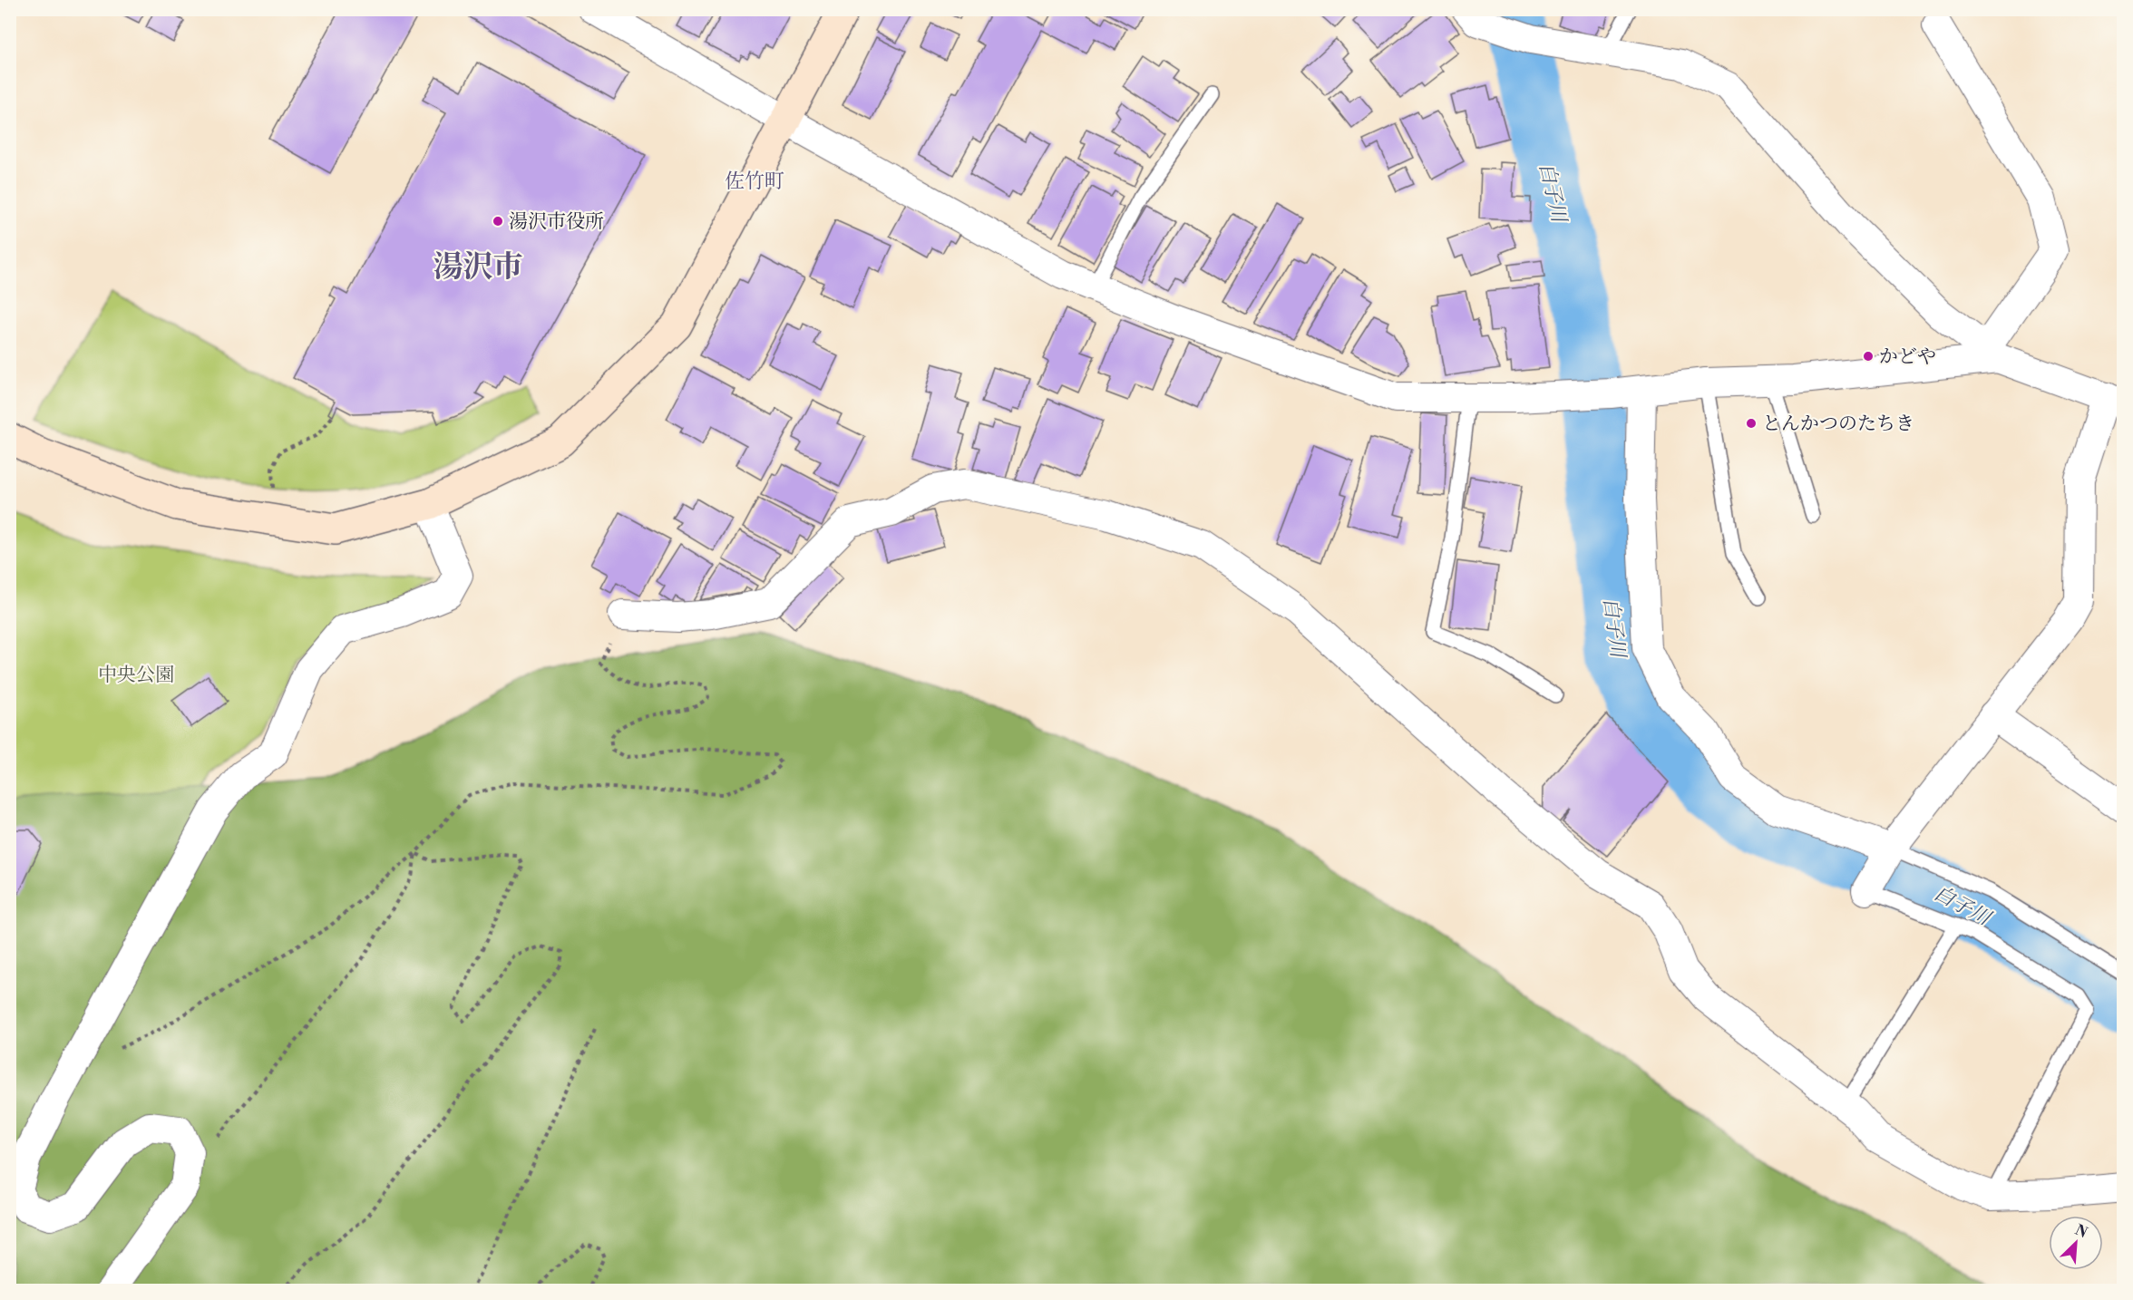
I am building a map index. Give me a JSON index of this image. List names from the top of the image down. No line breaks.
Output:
{"districts":["佐竹町","湯沢市"],"water":["白子川"],"parks":["中央公園"],"places":["湯沢市役所","かどや","とんかつのたちき"],"north":"top right"}
